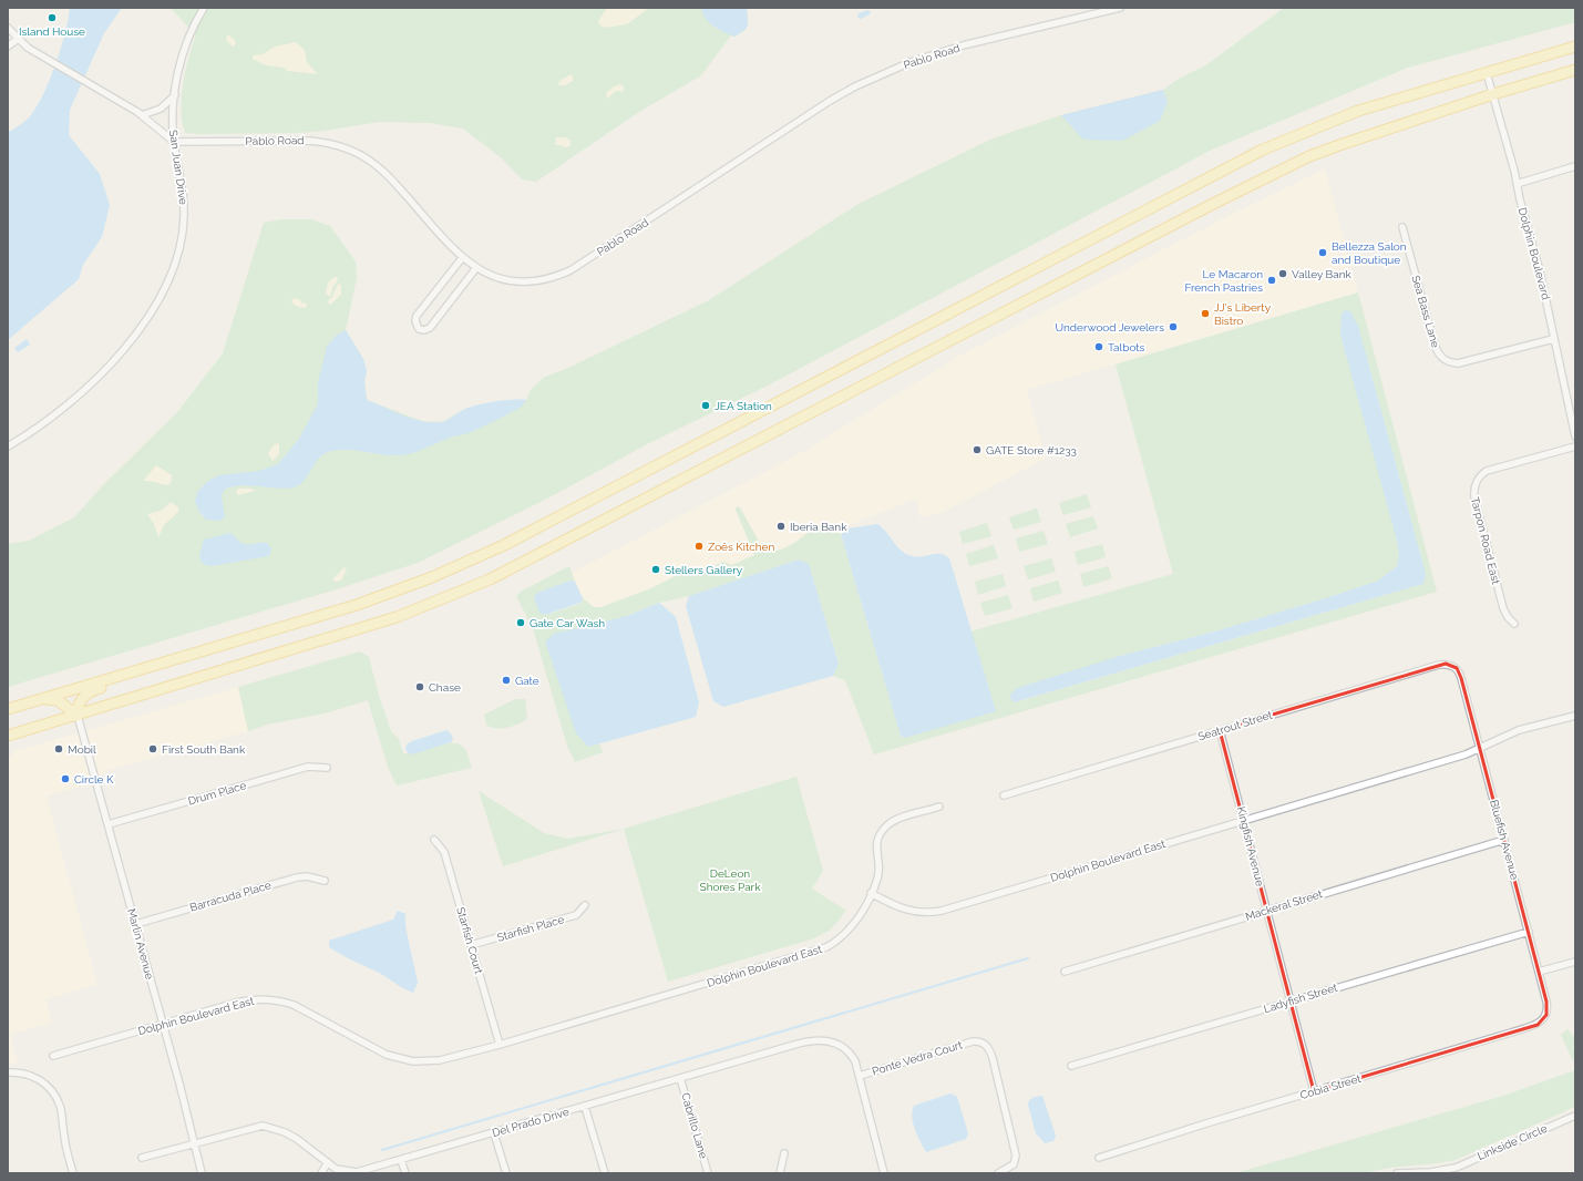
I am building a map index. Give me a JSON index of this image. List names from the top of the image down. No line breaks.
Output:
{"streets":{"street":["Pablo Road","San Juan Drive","Dolphin Boulevard","Sea Bass Lane","Tarpon Road East","Seatrout Street","Drum Place","Bluefish Avenue","Kingfish Avenue","Dolphin Boulevard East","Barracuda Place","Mackeral Street","Starfish Place","Starfish Court","Marlin Avenue","Ladyfish Street","Ponte Vedra Court","Cobia Street","Del Prado Drive","Cabrillo Lane","Linkside Circle"]},"crossings":[["Pablo Road","San Juan Drive"],["Dolphin Boulevard","Sea Bass Lane"],["Seatrout Street","Bluefish Avenue"],["Seatrout Street","Kingfish Avenue"],["Drum Place","Marlin Avenue"],["Bluefish Avenue","Dolphin Boulevard East"],["Bluefish Avenue","Mackeral Street"],["Bluefish Avenue","Ladyfish Street"],["Bluefish Avenue","Cobia Street"],["Kingfish Avenue","Dolphin Boulevard East"],["Kingfish Avenue","Mackeral Street"],["Kingfish Avenue","Ladyfish Street"],["Kingfish Avenue","Cobia Street"],["Dolphin Boulevard East","Starfish Court"],["Dolphin Boulevard East","Marlin Avenue"],["Barracuda Place","Marlin Avenue"],["Starfish Place","Starfish Court"],["Marlin Avenue","Del Prado Drive"],["Ponte Vedra Court","Del Prado Drive"],["Del Prado Drive","Cabrillo Lane"]],"parks":["DeLeon Shores Park"],"places":["Island House","Bellezza Salon and Boutique","Valley Bank","Le Macaron French Pastries","JJ's Liberty Bistro","Underwood Jewelers","Talbots","JEA Station","GATE Store #1233","Iberia Bank","Zoës Kitchen","Stellers Gallery","Gate Car Wash","Gate","Chase","Mobil","First South Bank","Circle K"]}
